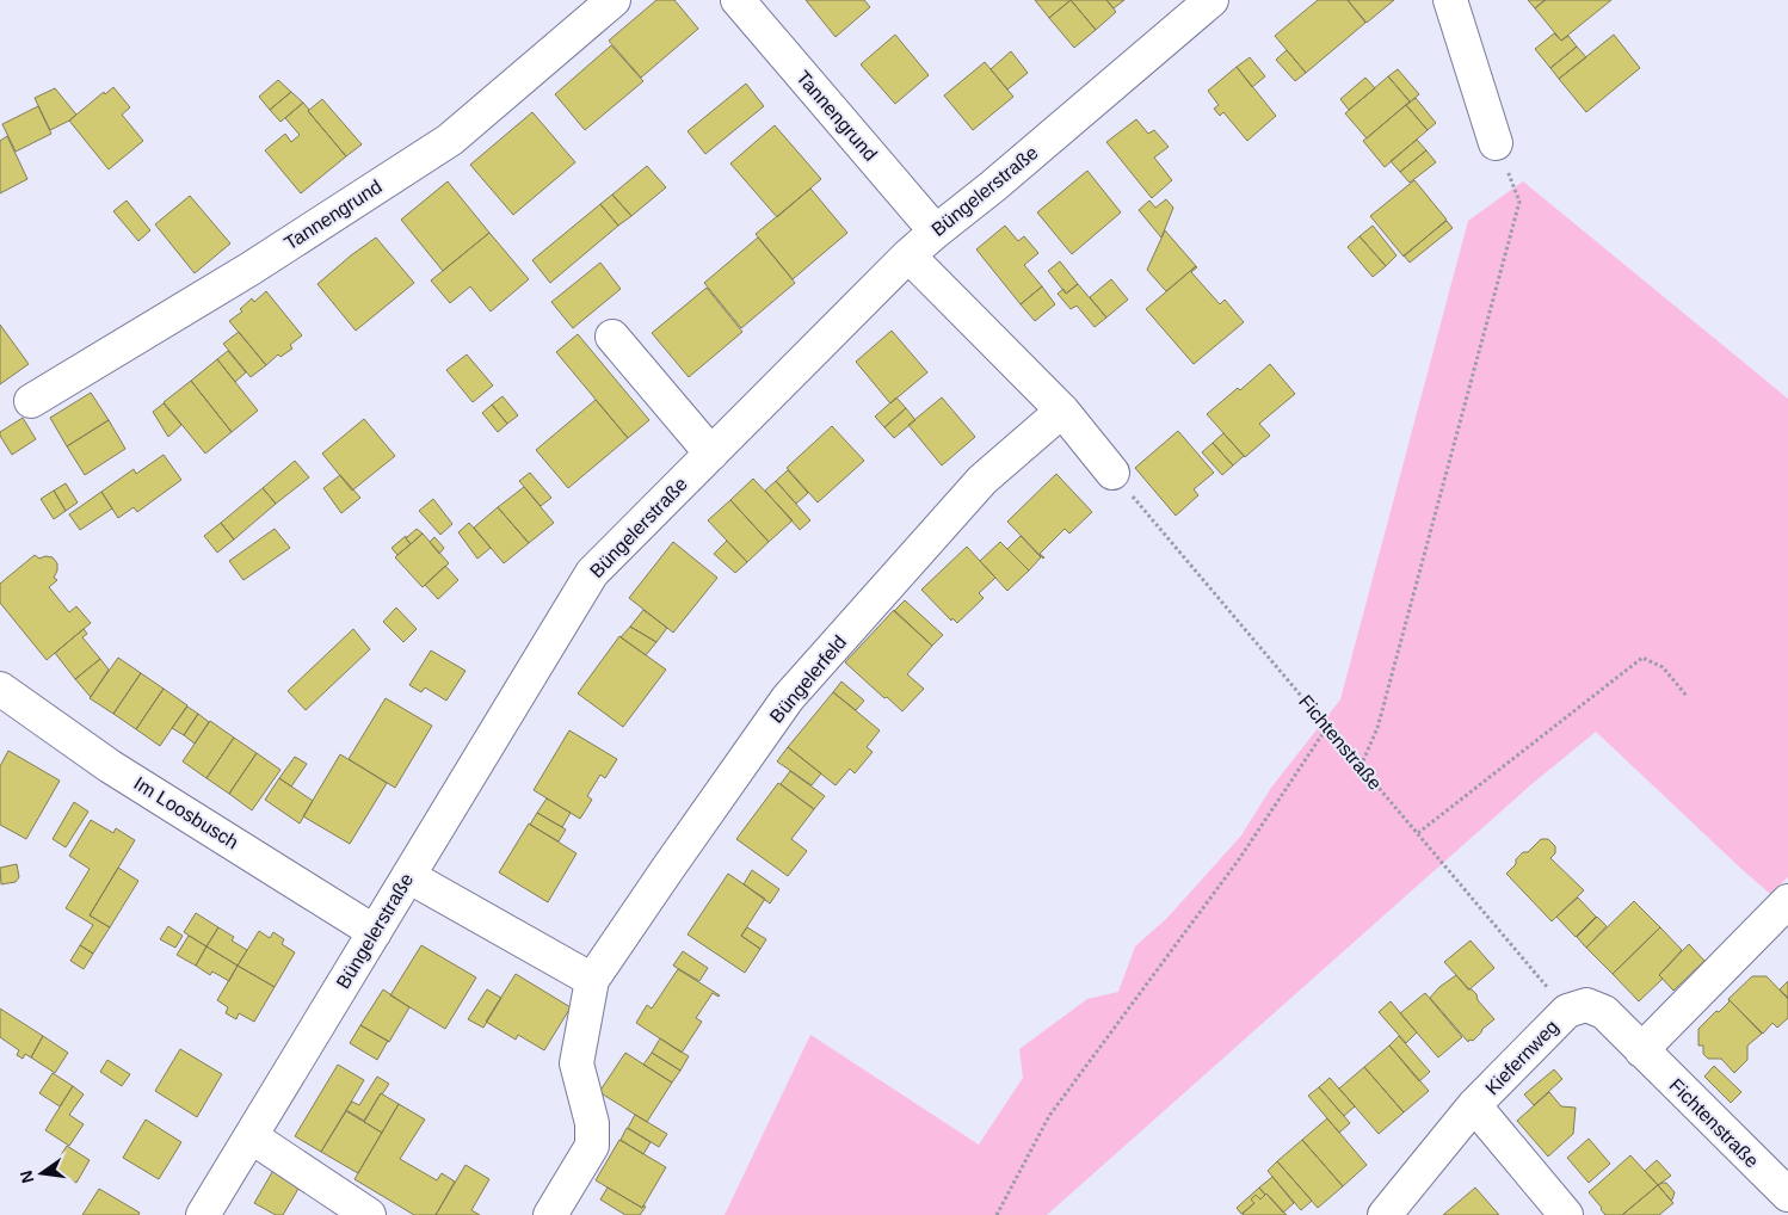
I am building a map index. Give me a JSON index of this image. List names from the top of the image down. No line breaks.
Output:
{"streets":{"street":["Tannengrund","Büngelerstraße","Büngelerfeld","Fichtenstraße","Im Loosbusch","Kiefernweg"]},"crossings":[["Tannengrund","Büngelerstraße"],["Büngelerstraße","Im Loosbusch"],["Fichtenstraße","Kiefernweg"]],"north":"left"}
